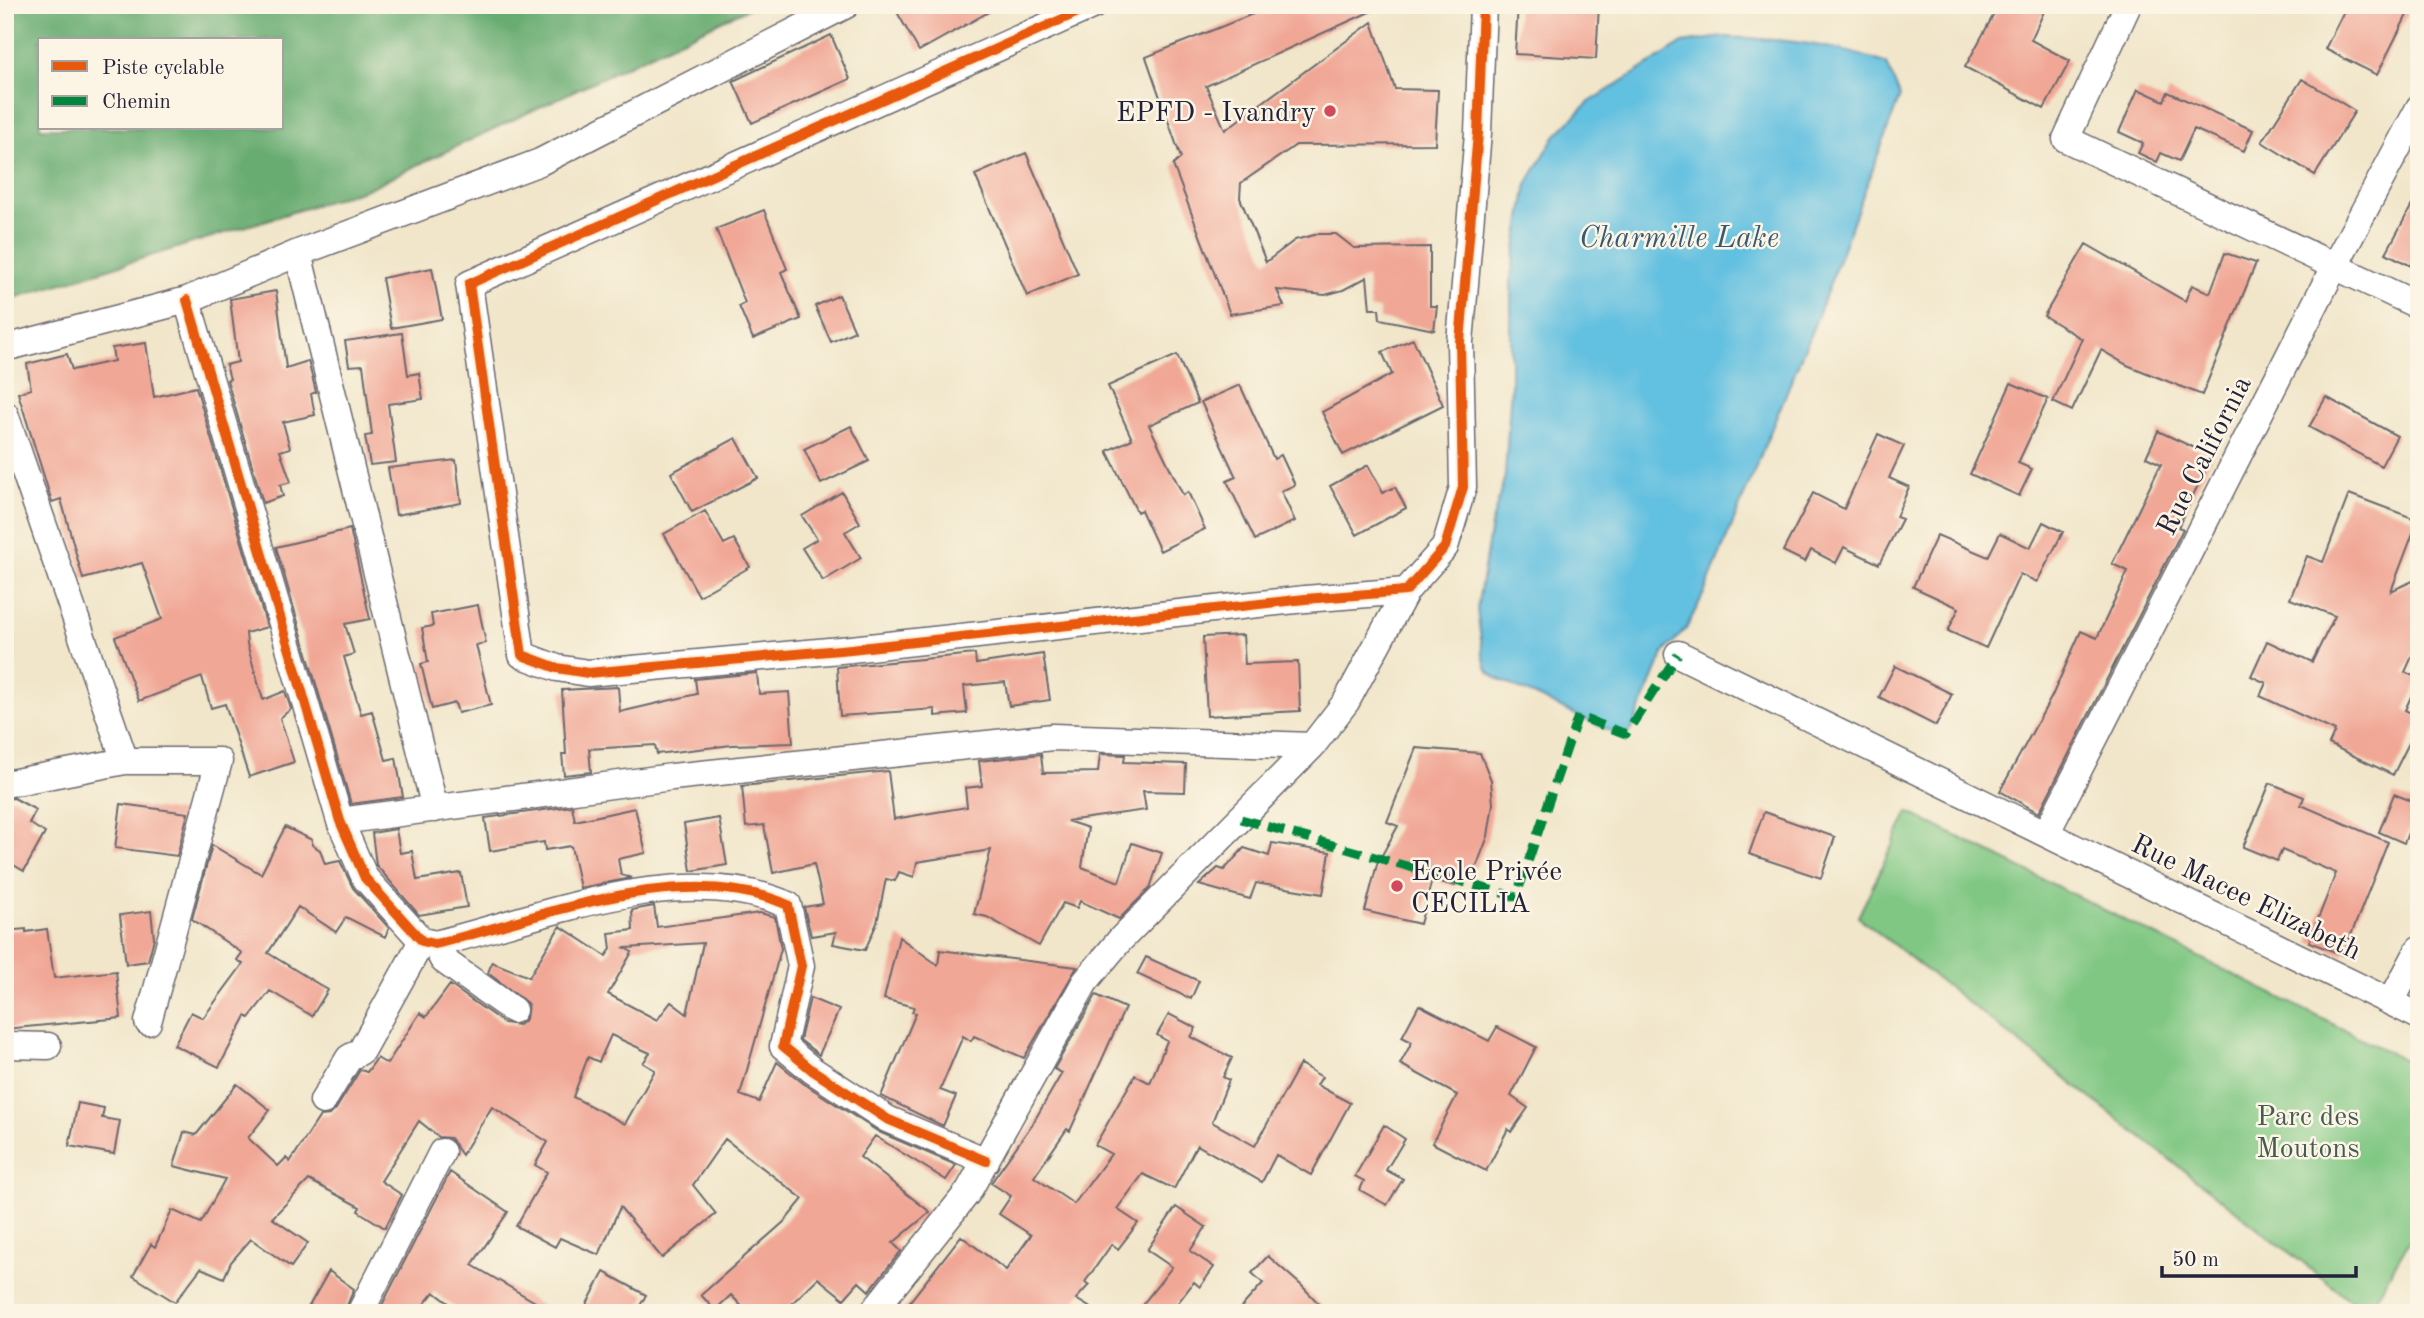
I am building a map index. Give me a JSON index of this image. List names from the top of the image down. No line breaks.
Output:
{"streets":{"street":["Rue California","Rue Macee Elizabeth"]},"crossings":[["Rue California","Rue Macee Elizabeth"]],"water":["Charmille Lake"],"parks":["Parc des Moutons"],"places":["EPFD - Ivandry","Ecole Privée CECILIA"],"legend":["Piste cyclable","Chemin"],"scale_bar":"50 m"}
